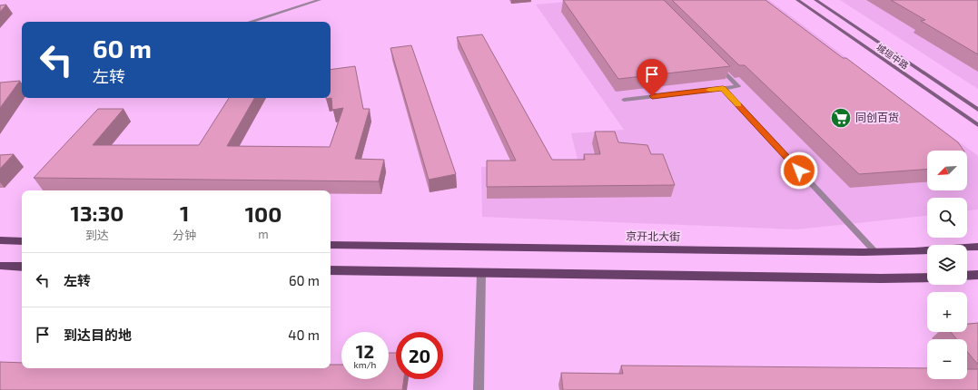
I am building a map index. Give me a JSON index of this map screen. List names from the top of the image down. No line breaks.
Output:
{"streets":{"main road":["城垣中路","京开北大街"]},"places":{"supermarket":["同创百货"]},"north":"bottom left","page":{"turn":["60 m","左转"],"map_buttons":["+","−"],"eta":["13:30","到达","1","分钟","100","m"],"list":[{"name":"左转","value":"60 m"},{"name":"到达目的地","value":"40 m"}],"speed":"12 km/h","limit":"20"}}
